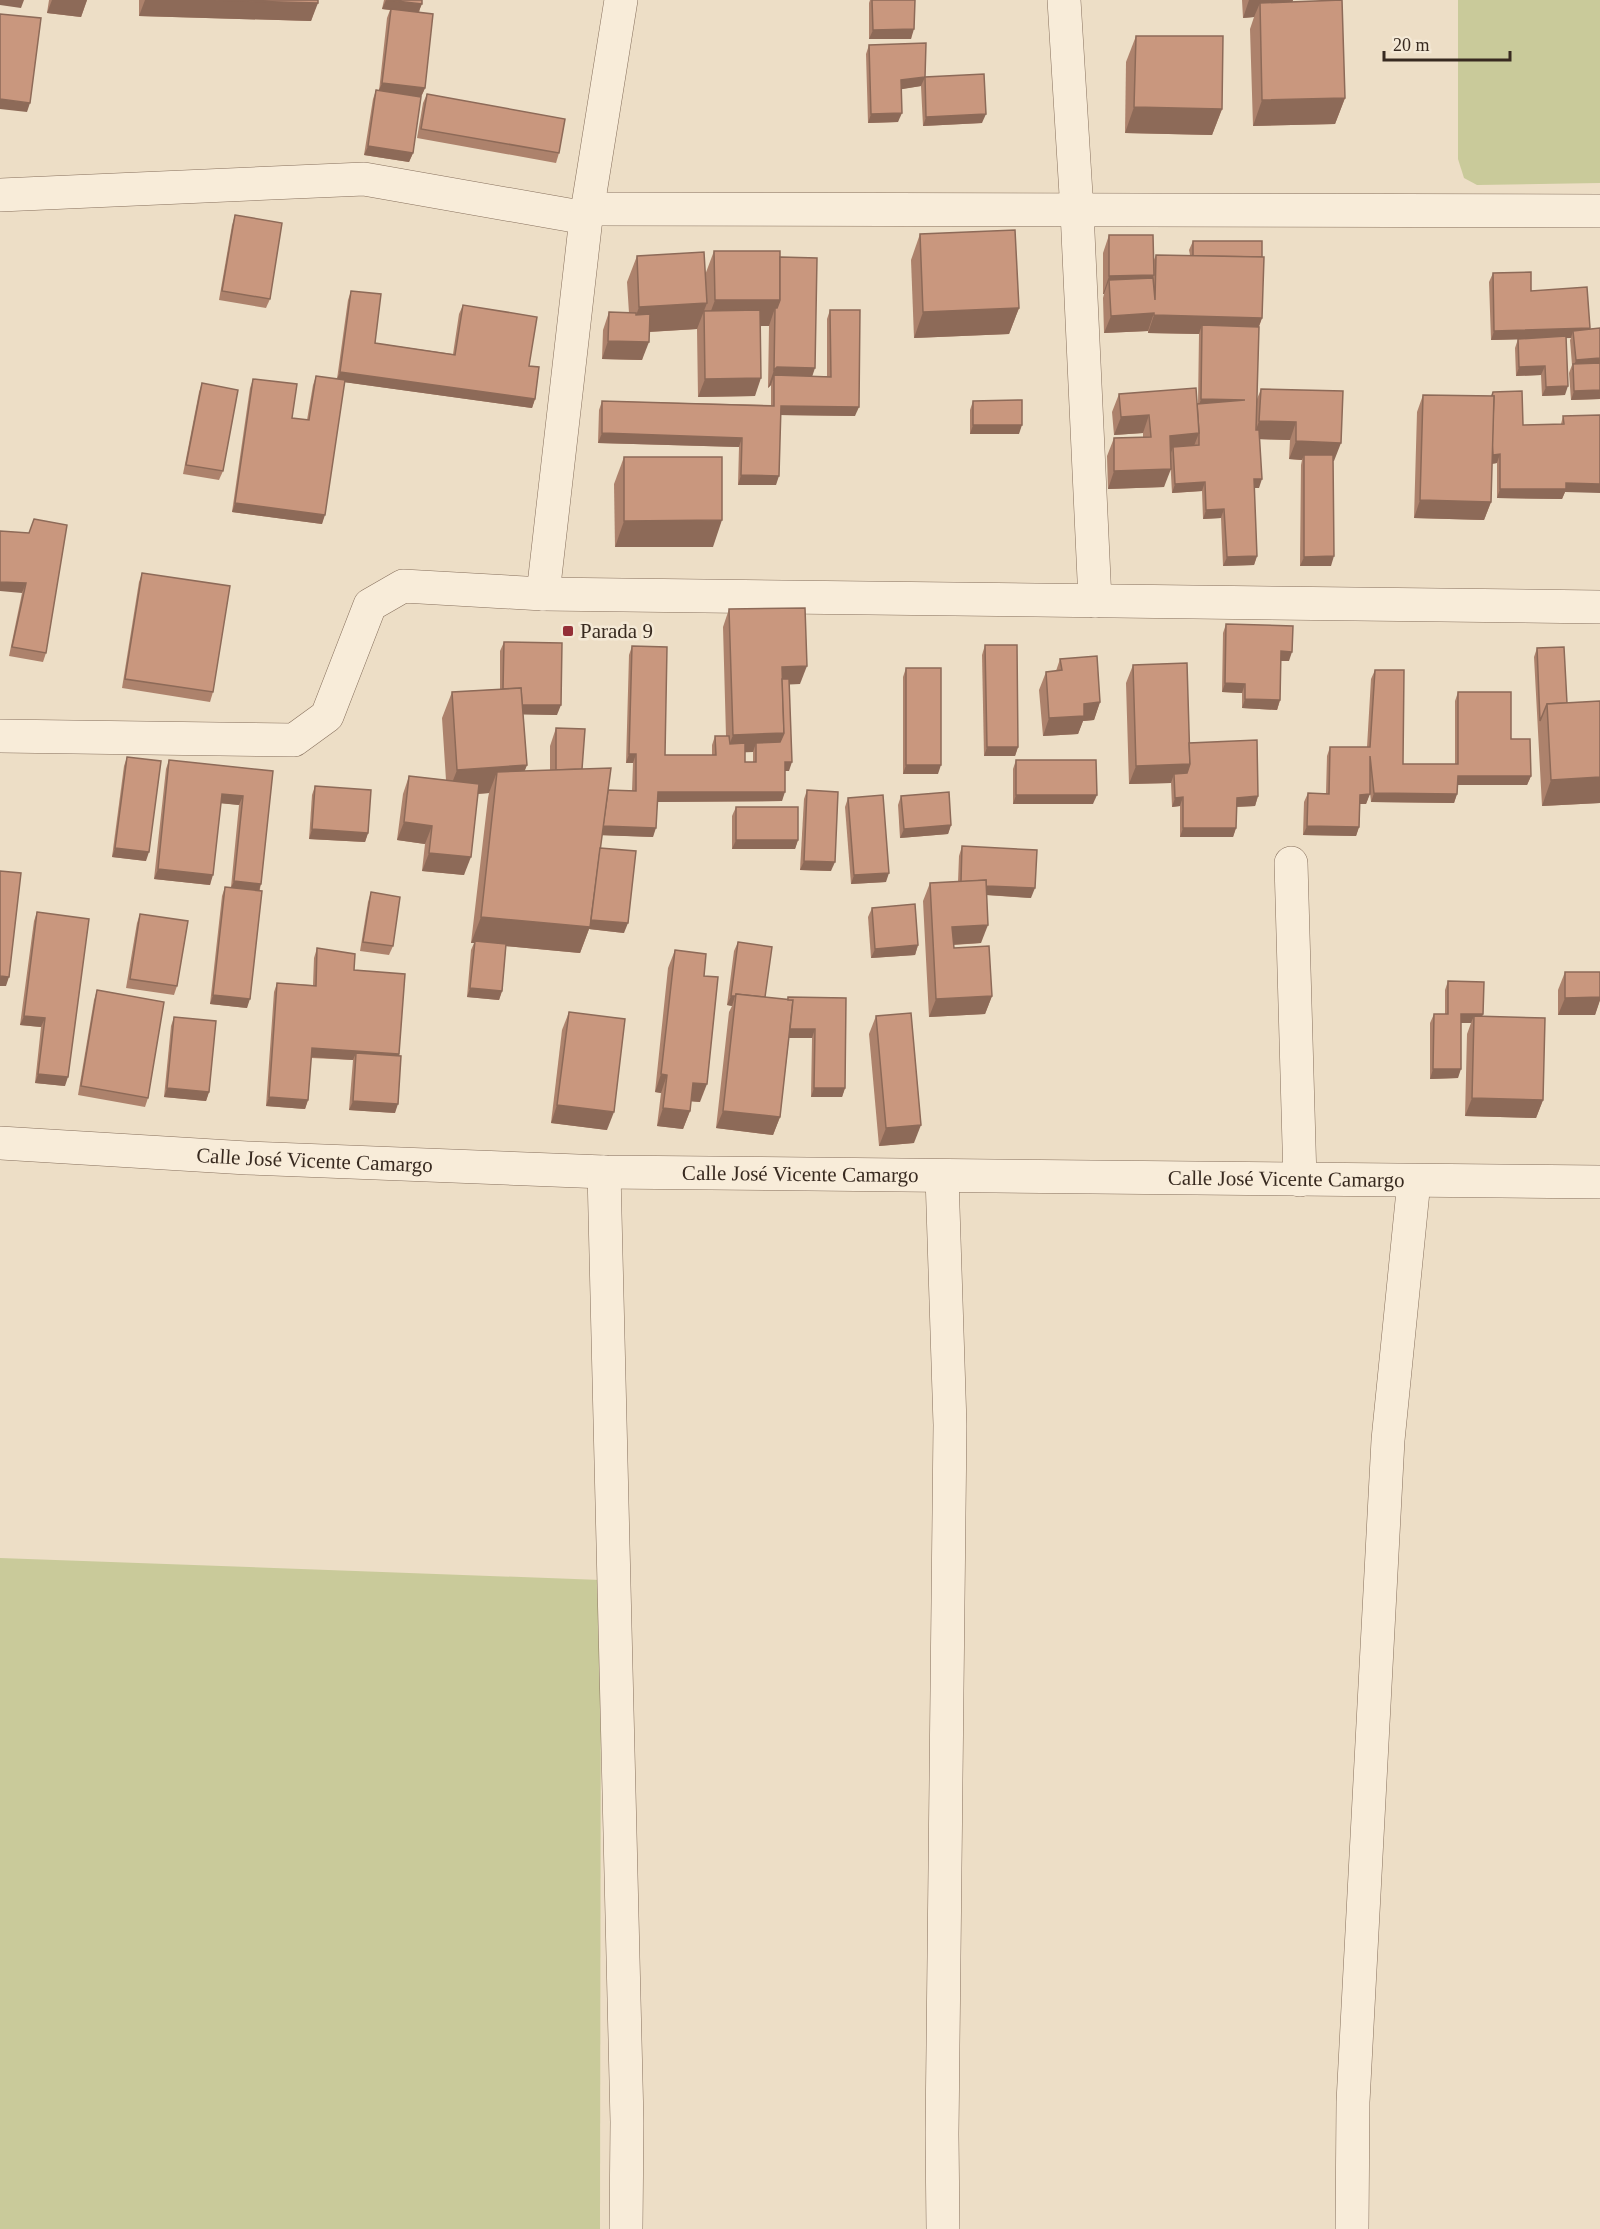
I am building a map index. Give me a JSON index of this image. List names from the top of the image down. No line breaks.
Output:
{"streets":{"street":["Calle José Vicente Camargo"]},"places":{"transit":["Parada 9"]},"scale_bar":"20 m"}
